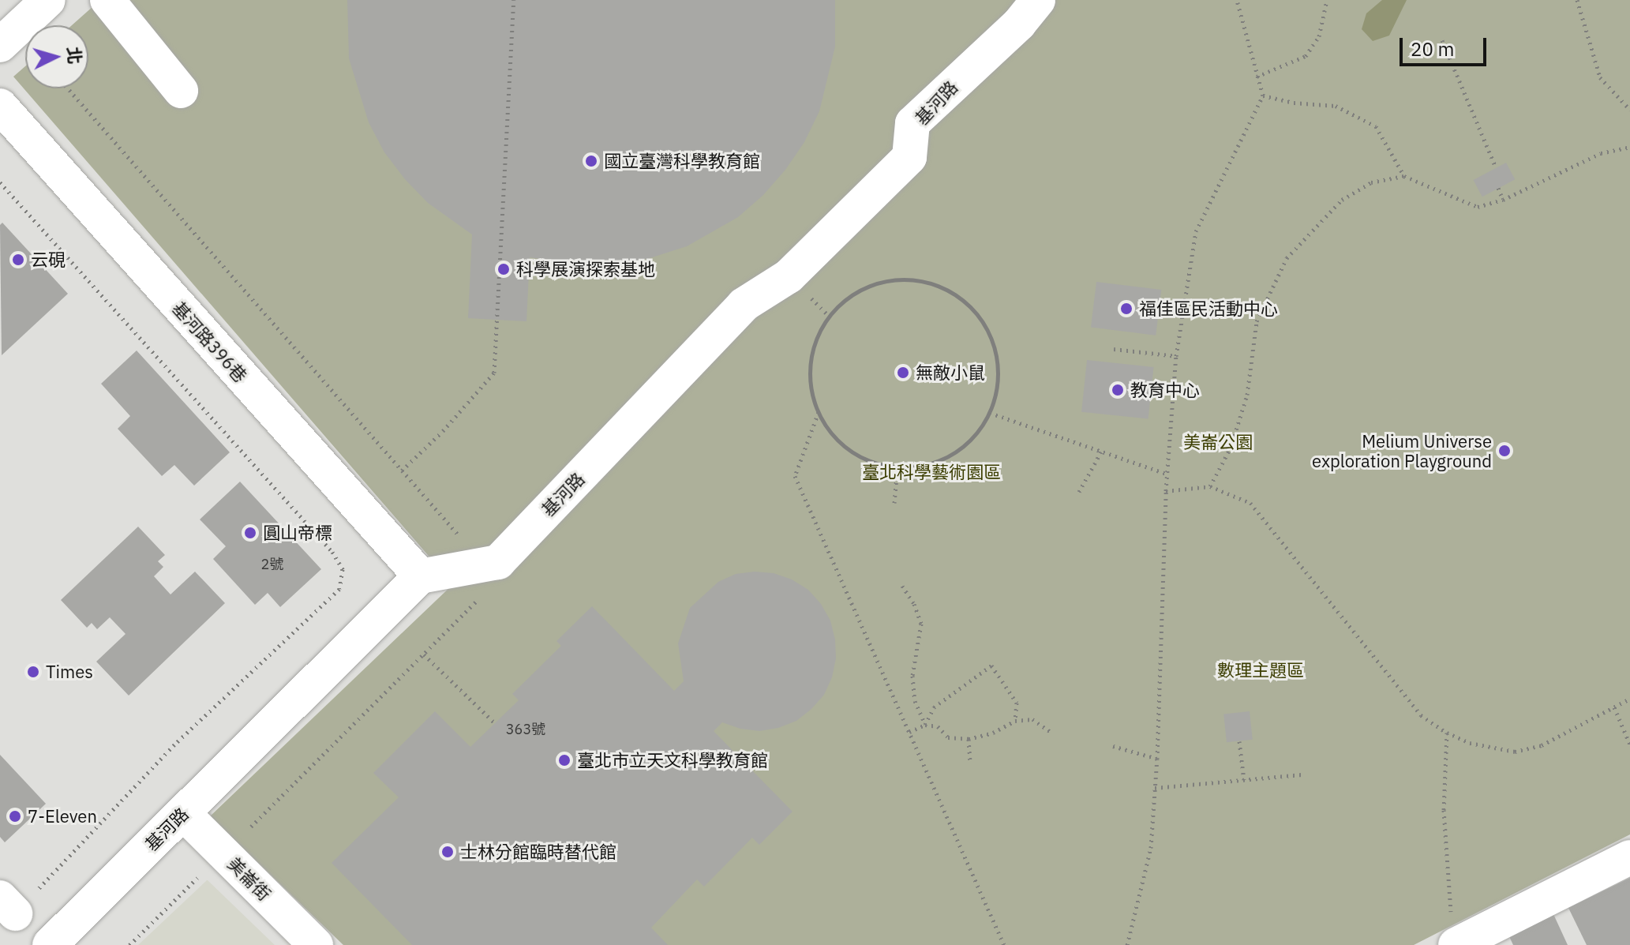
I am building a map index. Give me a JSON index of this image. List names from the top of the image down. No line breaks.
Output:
{"streets":{"street":["基河路","基河路396巷","美崙街"]},"crossings":[["基河路","基河路396巷"],["基河路","美崙街"]],"parks":["美崙公園","臺北科學藝術園區","數理主題區"],"places":["國立臺灣科學教育館","云硯","科學展演探索基地","福佳區民活動中心","無敵小鼠","教育中心","Melium Universe exploration Playground","圓山帝標","Times","臺北市立天文科學教育館","7-Eleven","士林分館臨時替代館"],"house_numbers":["2號","363號"],"scale_bar":"20 m","north":"right"}
